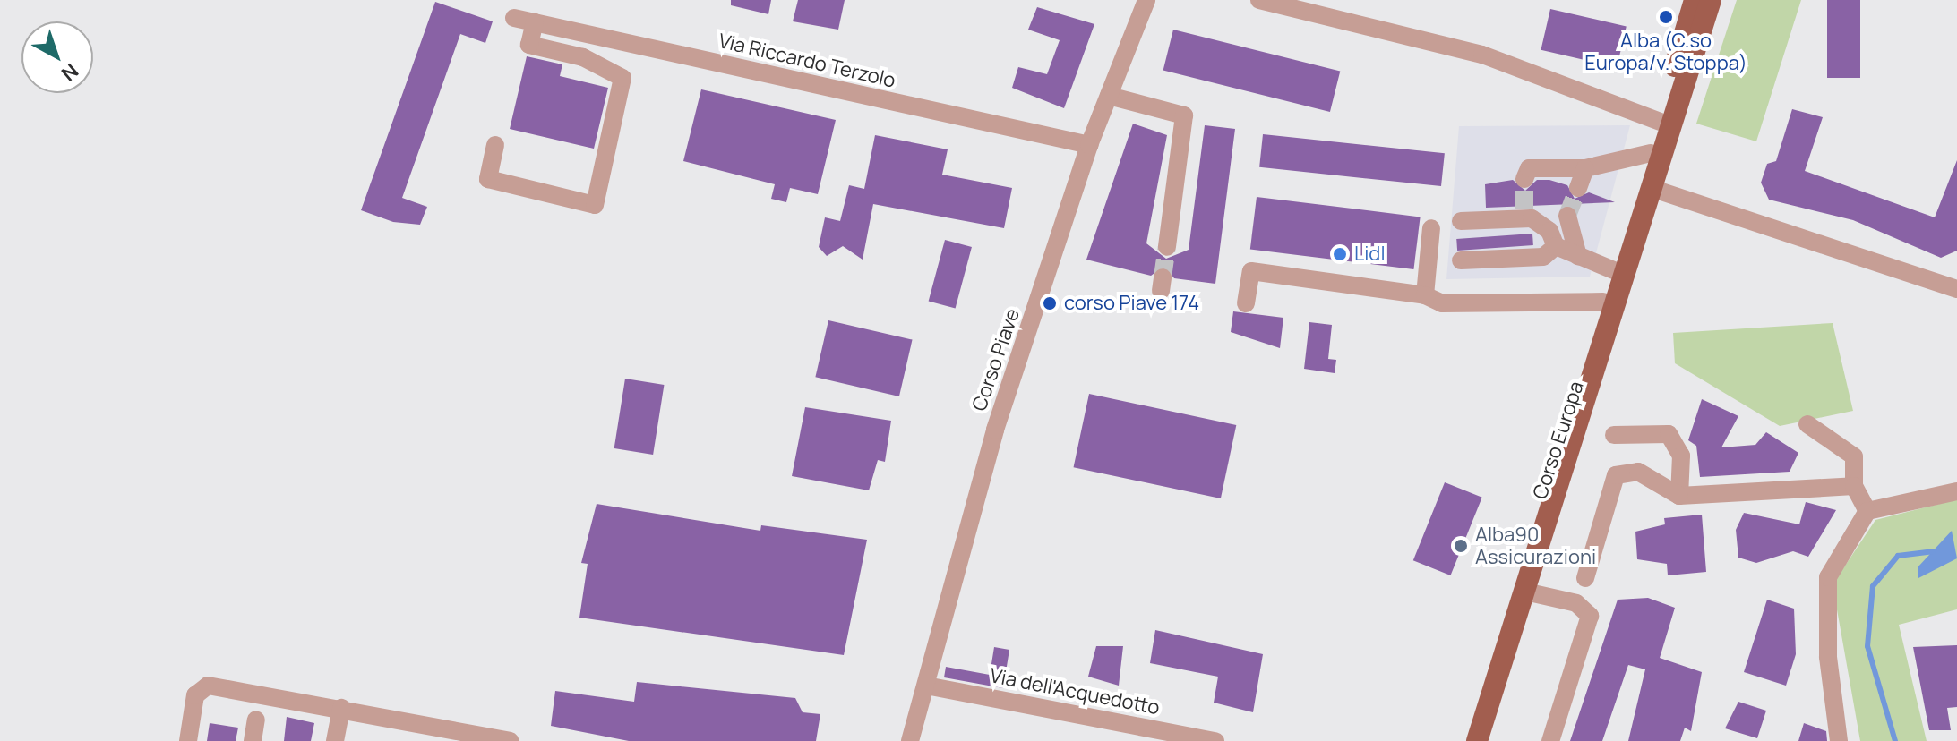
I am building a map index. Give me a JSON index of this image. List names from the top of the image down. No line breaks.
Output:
{"streets":{"main road":["Corso Europa"],"street":["Via Riccardo Terzolo","Corso Piave","Via dell'Acquedotto"]},"crossings":[["Via Riccardo Terzolo","Corso Piave"],["Corso Piave","Via dell'Acquedotto"]],"places":["Alba (C.so Europa/v. Stoppa)","Lidl","corso Piave 174","Alba90 Assicurazioni"],"north":"bottom right"}
